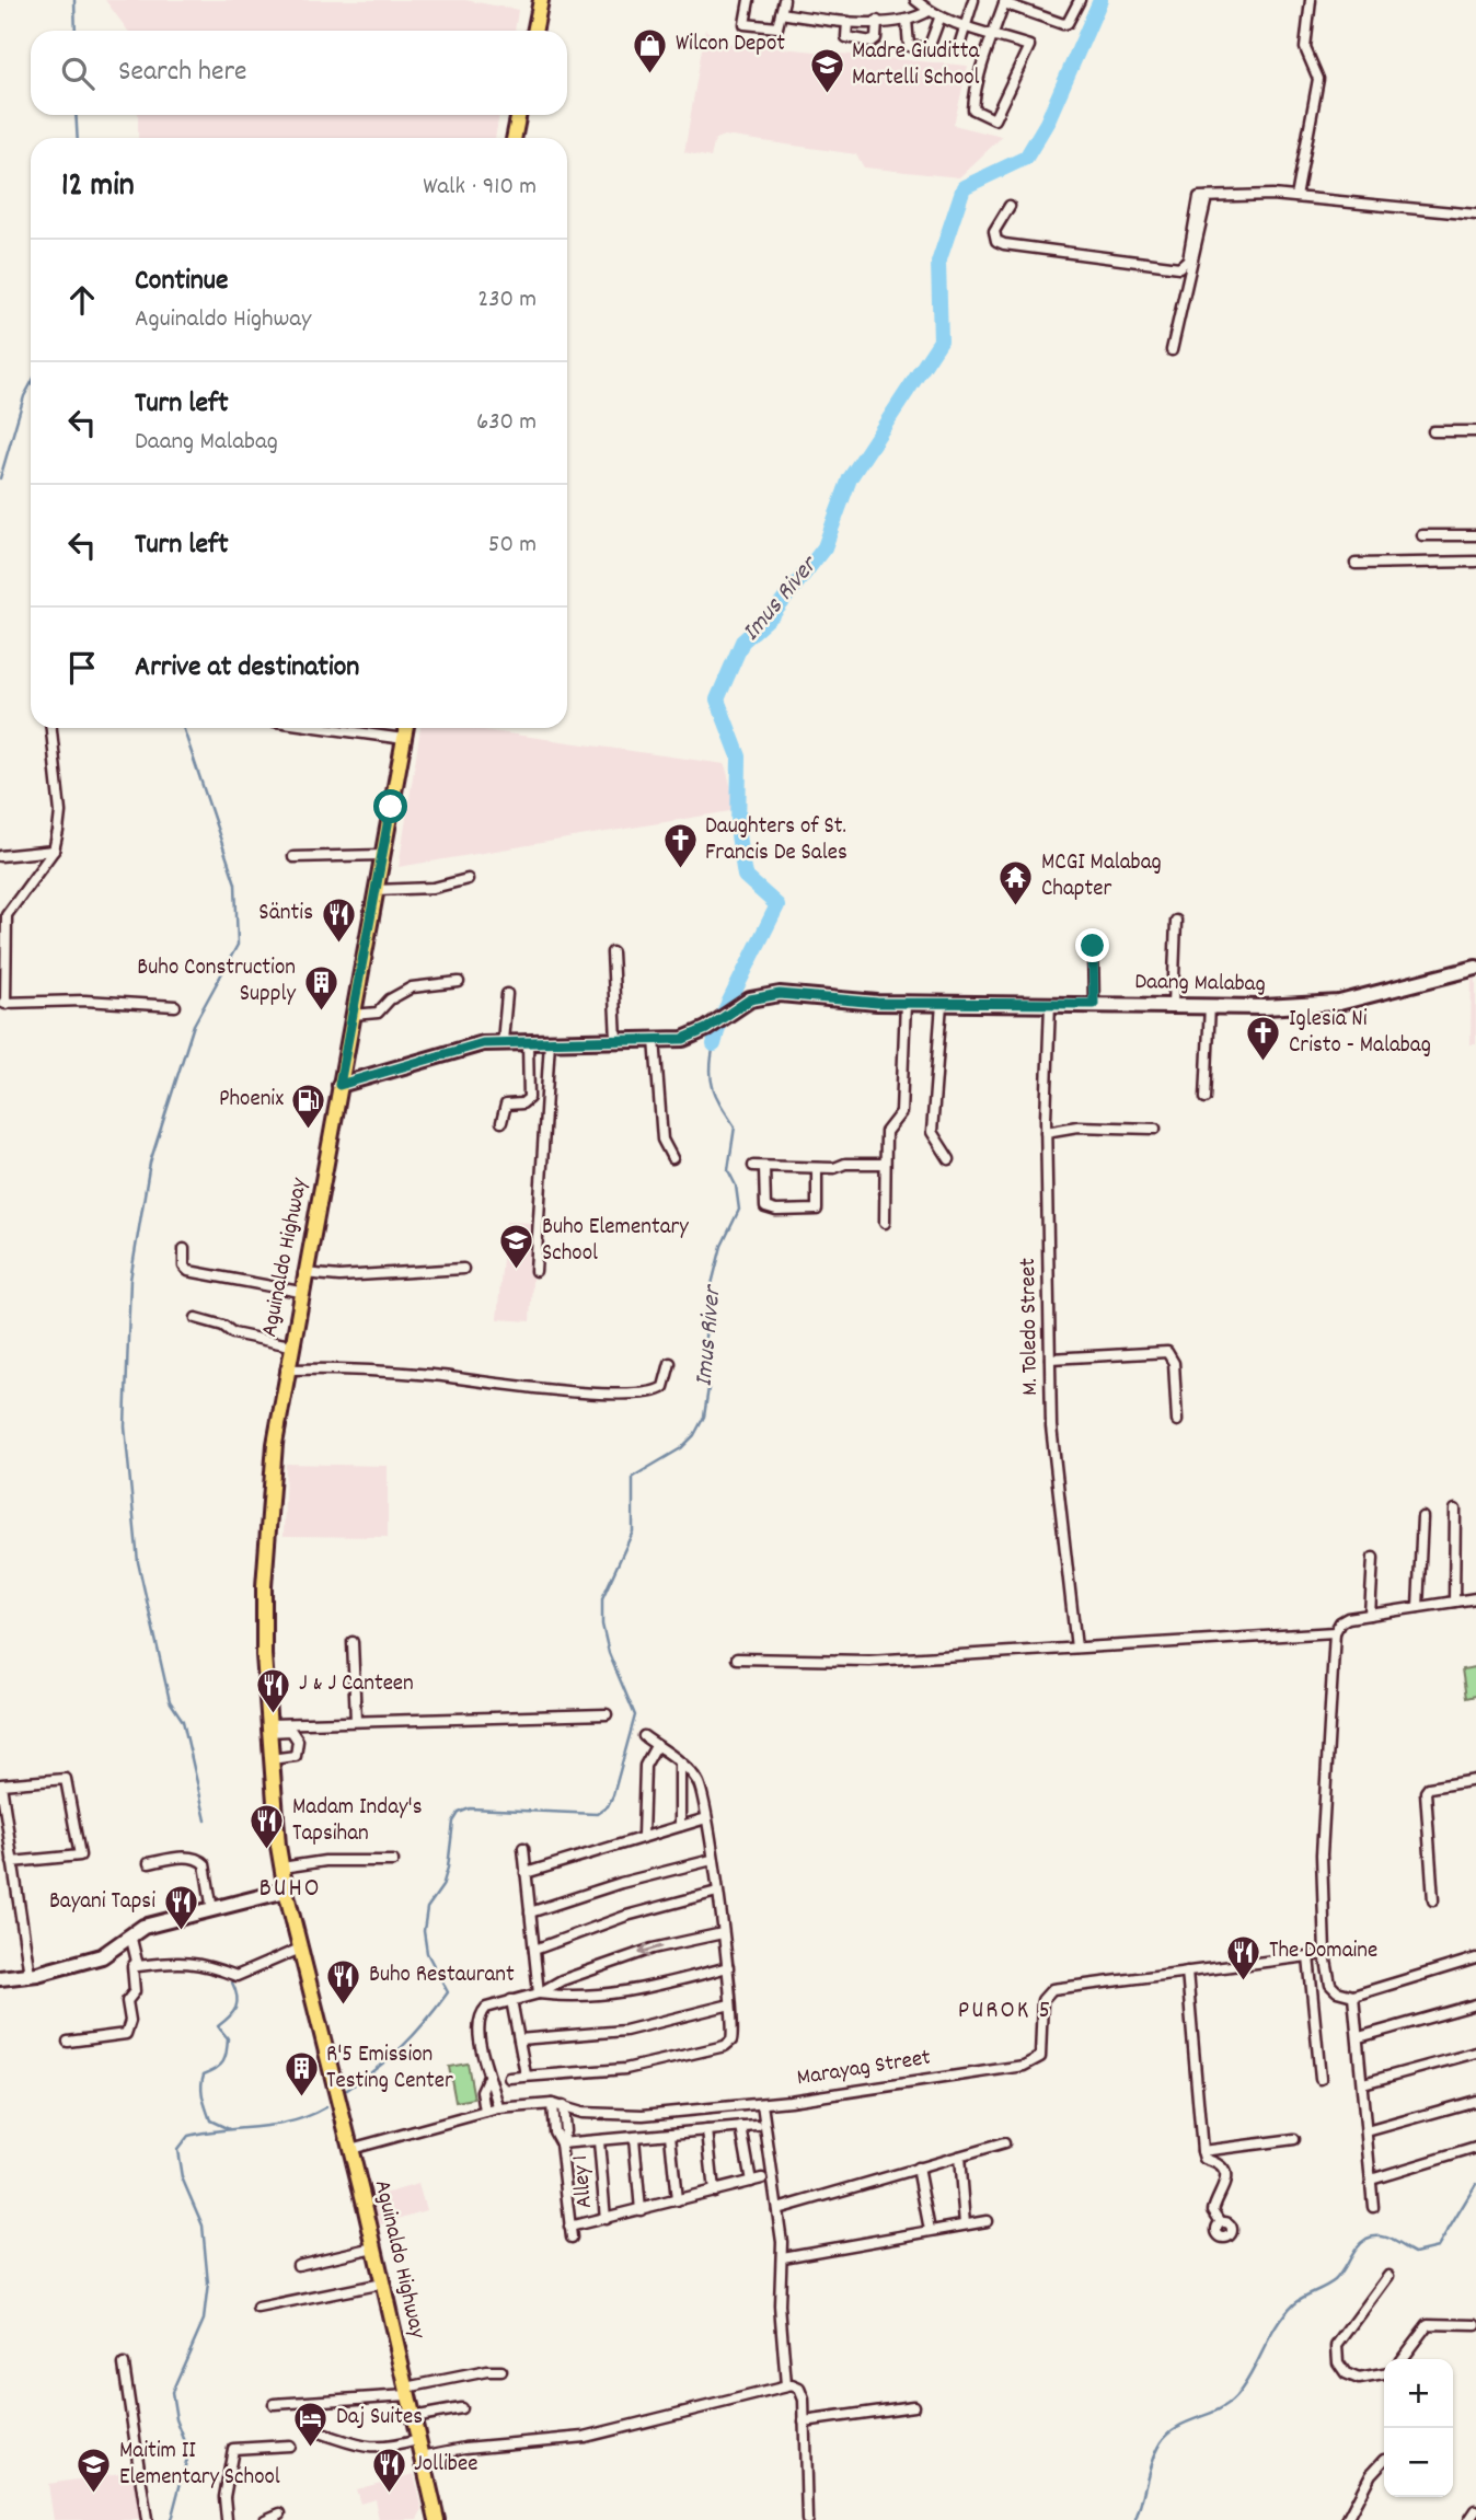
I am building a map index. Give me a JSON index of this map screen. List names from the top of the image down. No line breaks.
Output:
{"streets":{"main road":["Aguinaldo Highway"],"street":["Daang Malabag","M. Toledo Street","Marayag Street","Alley 1"]},"crossings":[["Daang Malabag","Aguinaldo Highway"],["Daang Malabag","M. Toledo Street"],["Aguinaldo Highway","Marayag Street"]],"districts":["BUHO","PUROK 5"],"water":["Imus River"],"places":{"shop":["Wilcon Depot"],"school or university":["Madre Giuditta Martelli School","Buho Elementary School","Maitim II Elementary School"],"church":["Daughters of St. Francis De Sales","Iglesia Ni Cristo - Malabag"],"temple":["MCGI Malabag Chapter"],"restaurant":["Säntis","J & J Canteen","Madam Inday's Tapsihan","Bayani Tapsi","The Domaine","Buho Restaurant","Jollibee"],"building":["Buho Construction Supply","R'5 Emission Testing Center"],"fuel station":["Phoenix"],"hotel":["Daj Suites"]},"page":{"search":"Search here","heading":["12 min","Walk · 910 m"],"list":[["Continue","Aguinaldo Highway","230 m"],["Turn left","Daang Malabag","630 m"],["Turn left","50 m"],"Arrive at destination"],"map_buttons":["+","−"]}}
